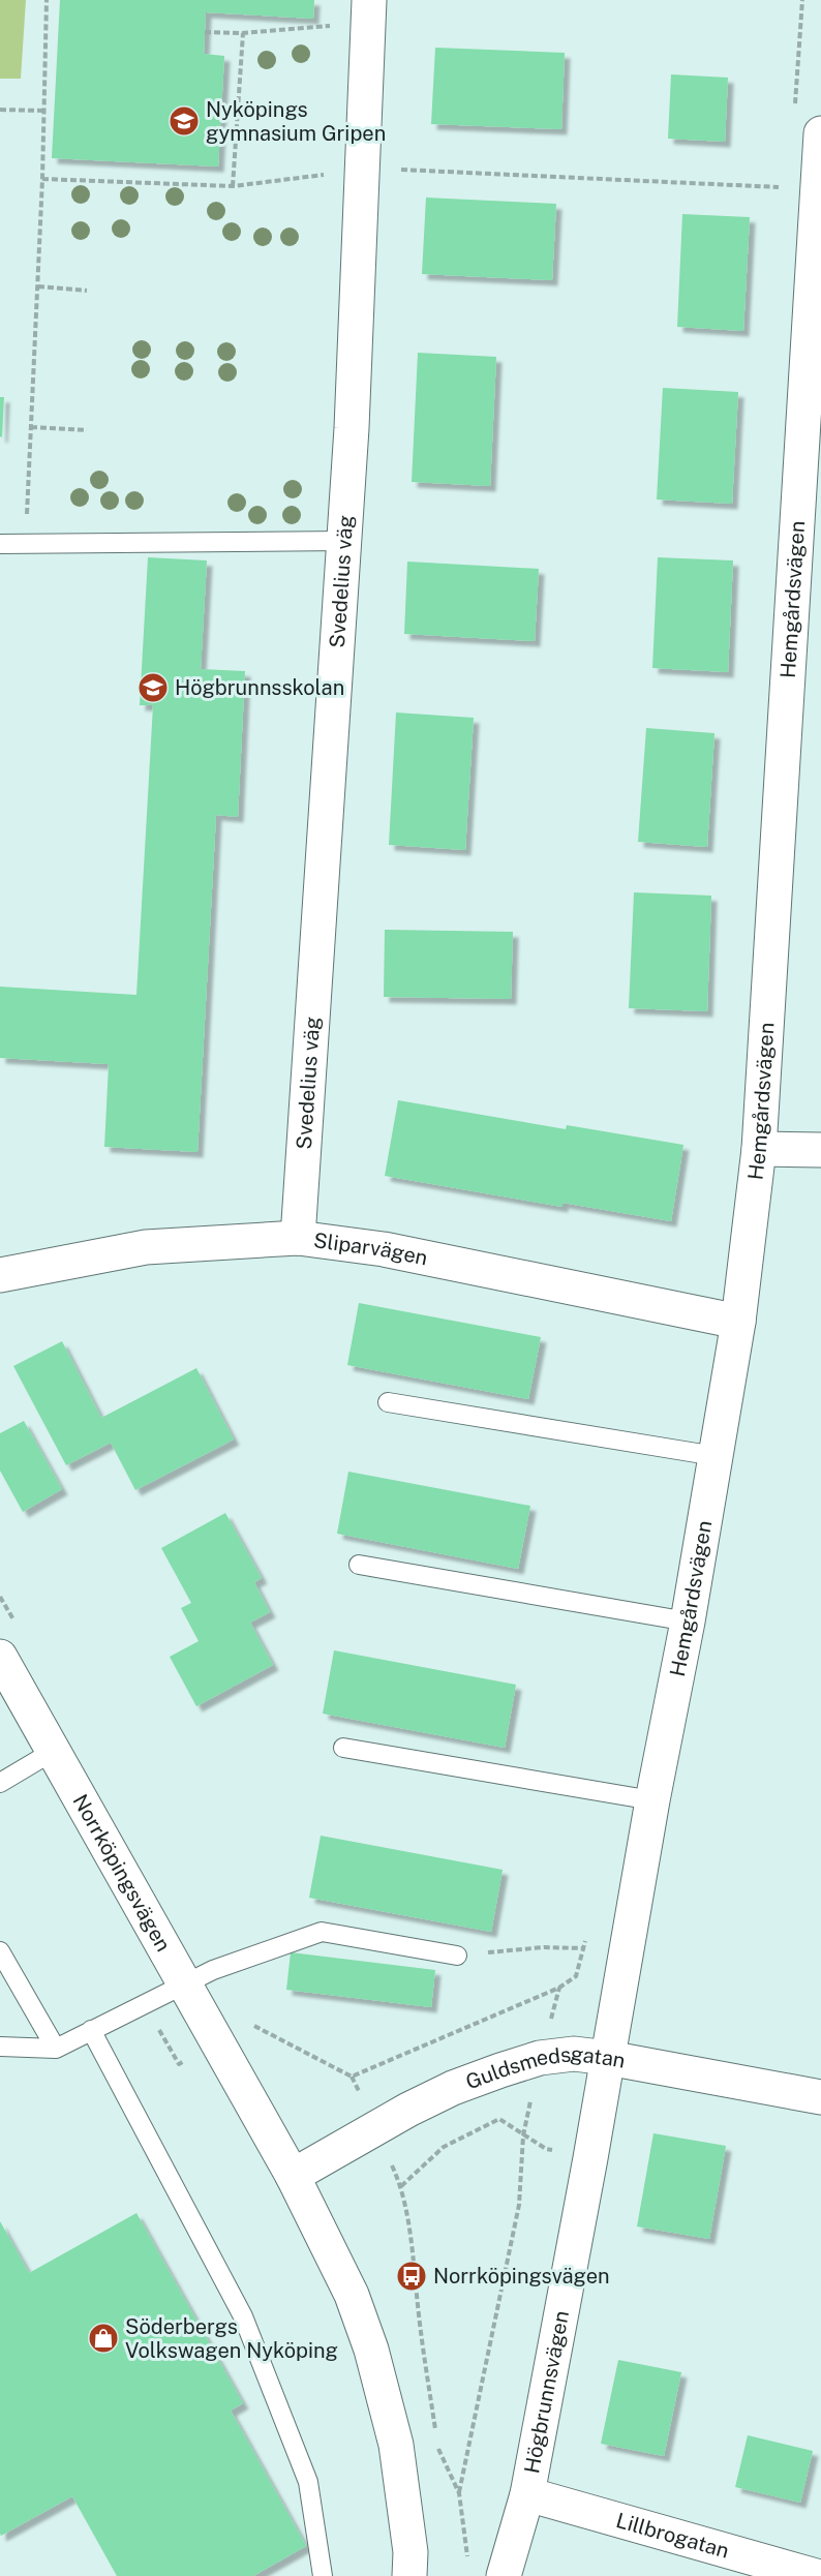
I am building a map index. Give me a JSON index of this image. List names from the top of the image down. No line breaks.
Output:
{"streets":{"street":["Svedelius väg","Hemgårdsvägen","Sliparvägen","Norrköpingsvägen","Guldsmedsgatan","Högbrunnsvägen","Lillbrogatan"]},"crossings":[["Svedelius väg","Sliparvägen"],["Hemgårdsvägen","Sliparvägen"],["Hemgårdsvägen","Guldsmedsgatan"],["Hemgårdsvägen","Högbrunnsvägen"],["Norrköpingsvägen","Guldsmedsgatan"],["Guldsmedsgatan","Högbrunnsvägen"],["Högbrunnsvägen","Lillbrogatan"]],"places":{"school or university":["Nyköpings gymnasium Gripen","Högbrunnsskolan"],"bus stop":["Norrköpingsvägen"],"shop":["Söderbergs Volkswagen Nyköping"]}}
